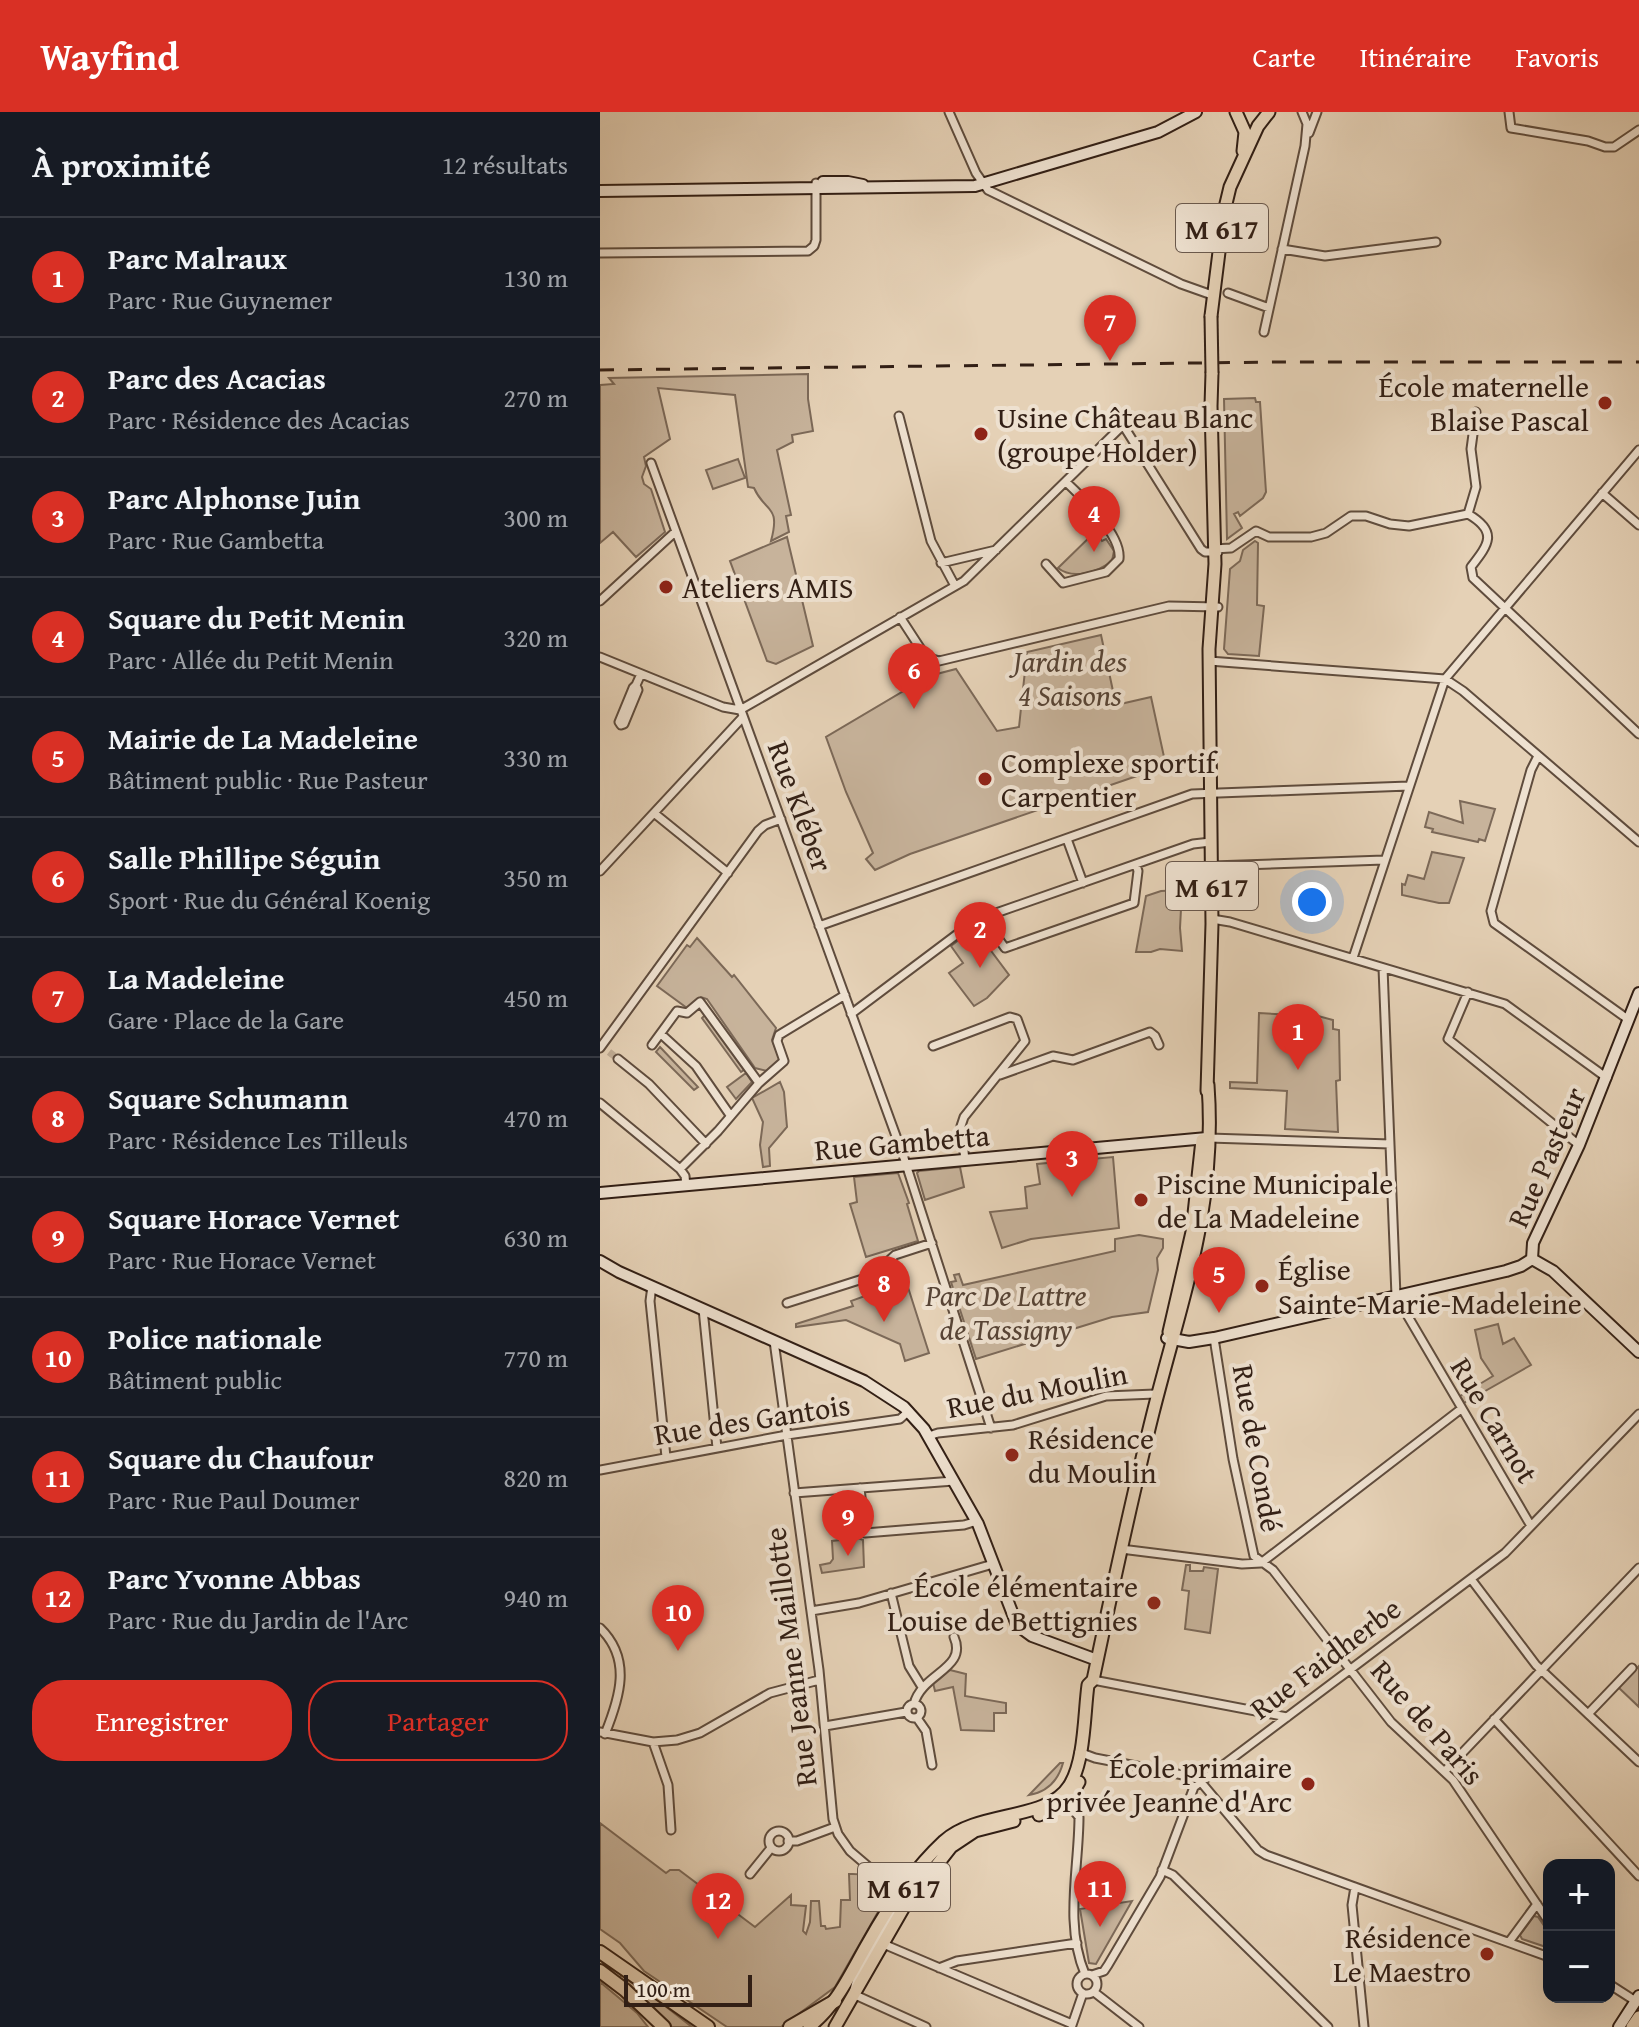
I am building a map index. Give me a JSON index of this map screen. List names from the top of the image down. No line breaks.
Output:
{"streets":{"main road":["M 617"],"street":["Rue Kléber","Rue Gambetta","Rue Pasteur","Rue du Moulin","Rue des Gantois","Rue Carnot","Rue de Condé","Rue Jeanne Maillotte","Rue Faidherbe","Rue de Paris"]},"crossings":[["M 617","Rue Gambetta"],["M 617","Rue Pasteur"],["M 617","Rue du Moulin"],["M 617","Rue Jeanne Maillotte"],["Rue Kléber","Rue Gambetta"],["Rue Kléber","Rue du Moulin"],["Rue Pasteur","Rue Carnot"],["Rue Pasteur","Rue de Condé"],["Rue des Gantois","Rue Jeanne Maillotte"],["Rue Carnot","Rue Faidherbe"],["Rue de Condé","Rue de Paris"],["Rue Faidherbe","Rue de Paris"]],"parks":["Jardin des 4 Saisons","Parc De Lattre de Tassigny"],"places":["École maternelle Blaise Pascal","Usine Château Blanc (groupe Holder)","Ateliers AMIS","Complexe sportif Carpentier","Piscine Municipale de La Madeleine","Église Sainte-Marie-Madeleine","Résidence du Moulin","École élémentaire Louise de Bettignies","École primaire privée Jeanne d'Arc","Résidence Le Maestro"],"scale_bar":"100 m","page":{"header":"Wayfind","nav":["Carte","Itinéraire","Favoris"],"heading":["À proximité","12 résultats"],"list":[{"mark":"1","name":"Parc Malraux","note":"Parc · Rue Guynemer","value":"130 m"},{"mark":"2","name":"Parc des Acacias","note":"Parc · Résidence des Acacias","value":"270 m"},{"mark":"3","name":"Parc Alphonse Juin","note":"Parc · Rue Gambetta","value":"300 m"},{"mark":"4","name":"Square du Petit Menin","note":"Parc · Allée du Petit Menin","value":"320 m"},{"mark":"5","name":"Mairie de La Madeleine","note":"Bâtiment public · Rue Pasteur","value":"330 m"},{"mark":"6","name":"Salle Phillipe Séguin","note":"Sport · Rue du Général Koenig","value":"350 m"},{"mark":"7","name":"La Madeleine","note":"Gare · Place de la Gare","value":"450 m"},{"mark":"8","name":"Square Schumann","note":"Parc · Résidence Les Tilleuls","value":"470 m"},{"mark":"9","name":"Square Horace Vernet","note":"Parc · Rue Horace Vernet","value":"630 m"},{"mark":"10","name":"Police nationale","note":"Bâtiment public","value":"770 m"},{"mark":"11","name":"Square du Chaufour","note":"Parc · Rue Paul Doumer","value":"820 m"},{"mark":"12","name":"Parc Yvonne Abbas","note":"Parc · Rue du Jardin de l'Arc","value":"940 m"}],"pins":["7","4","6","2","1","3","5","8","9","10","11","12"],"buttons":["Enregistrer","Partager"],"map_buttons":["+","−"],"scale":"100 m"}}
